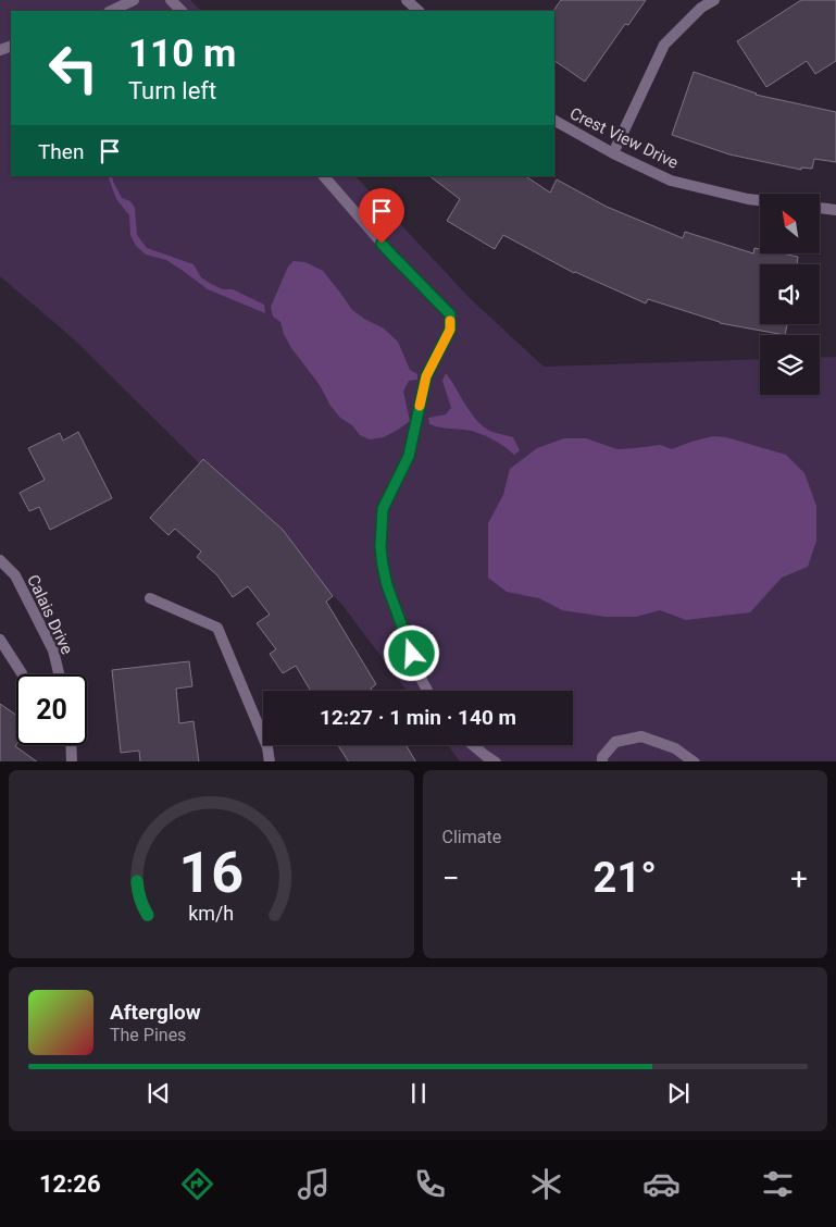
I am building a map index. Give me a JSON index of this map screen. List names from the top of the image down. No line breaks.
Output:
{"streets":{"street":["Crest View Drive","Calais Drive"]},"north":"top left","page":{"turn":["110 m","Turn left"],"then":"Then","limit":"20","trip":"12:27 · 1 min · 140 m","tile":"Climate","heat":["−","21°","+"],"song":["Afterglow","The Pines"],"tabs":"12:26","gauge":["16","km/h"]}}
